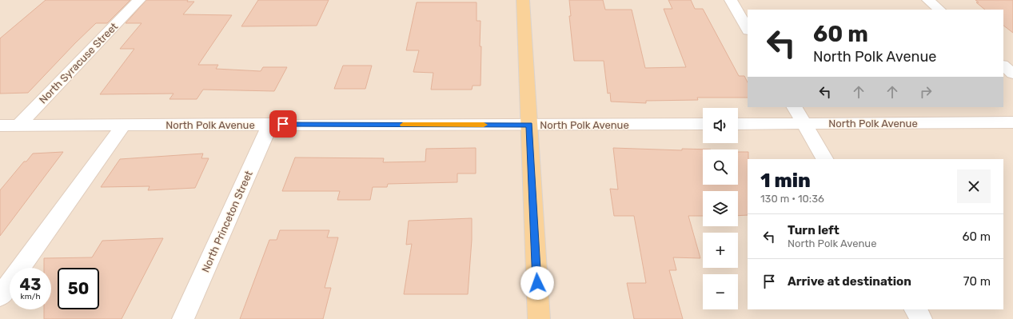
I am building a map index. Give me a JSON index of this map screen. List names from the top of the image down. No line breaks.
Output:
{"streets":{"street":["North Syracuse Street","North Polk Avenue","North Princeton Street"]},"crossings":[["North Syracuse Street","North Polk Avenue"],["North Polk Avenue","North Princeton Street"]],"page":{"turn":["60 m","North Polk Avenue"],"map_buttons":["+","−"],"heading":["1 min","130 m · 10:36"],"list":[{"name":"Turn left","note":"North Polk Avenue","value":"60 m"},{"name":"Arrive at destination","value":"70 m"}],"speed":"43 km/h","limit":"50"}}
